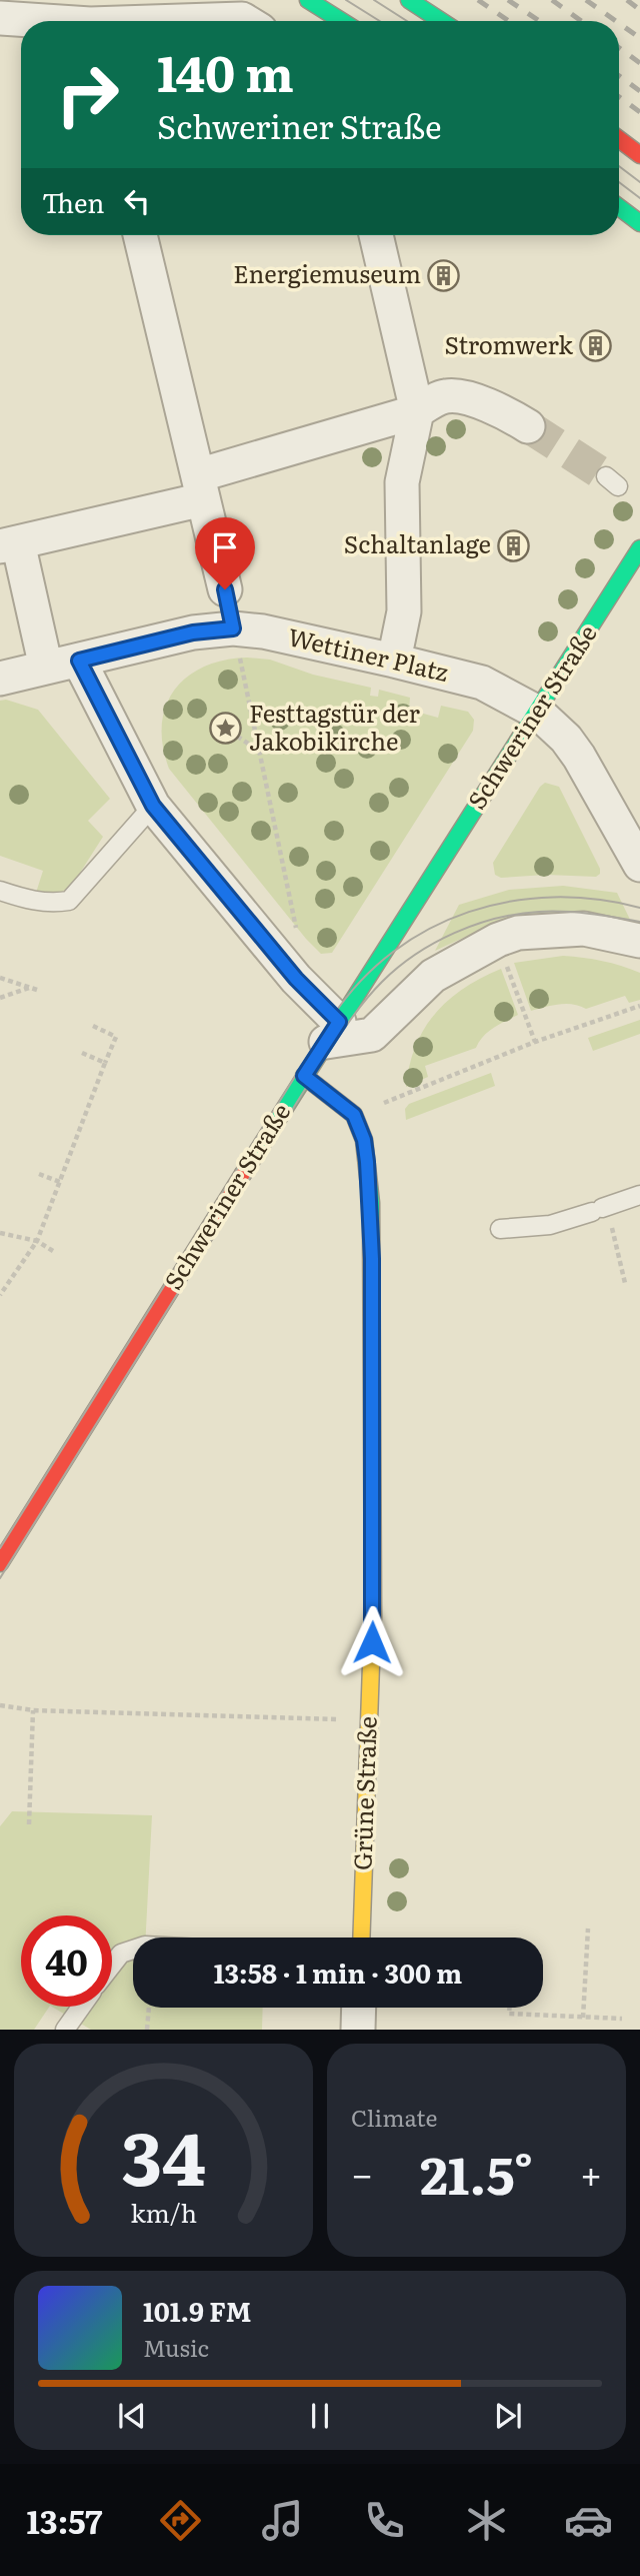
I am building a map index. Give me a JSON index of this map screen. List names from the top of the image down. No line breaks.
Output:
{"streets":{"street":["Wettiner Platz","Schweriner Straße","Grüne Straße"]},"crossings":[["Wettiner Platz","Schweriner Straße"]],"places":{"building":["Energiemuseum","Stromwerk","Schaltanlage"],"place":["Festtagstür der Jakobikirche"]},"page":{"turn":["140 m","Schweriner Straße"],"then":"Then","limit":"40","trip":"13:58 · 1 min · 300 m","tile":"Climate","heat":["−","21.5°","+"],"song":["101.9 FM","Music"],"tabs":"13:57","gauge":["34","km/h"]}}
